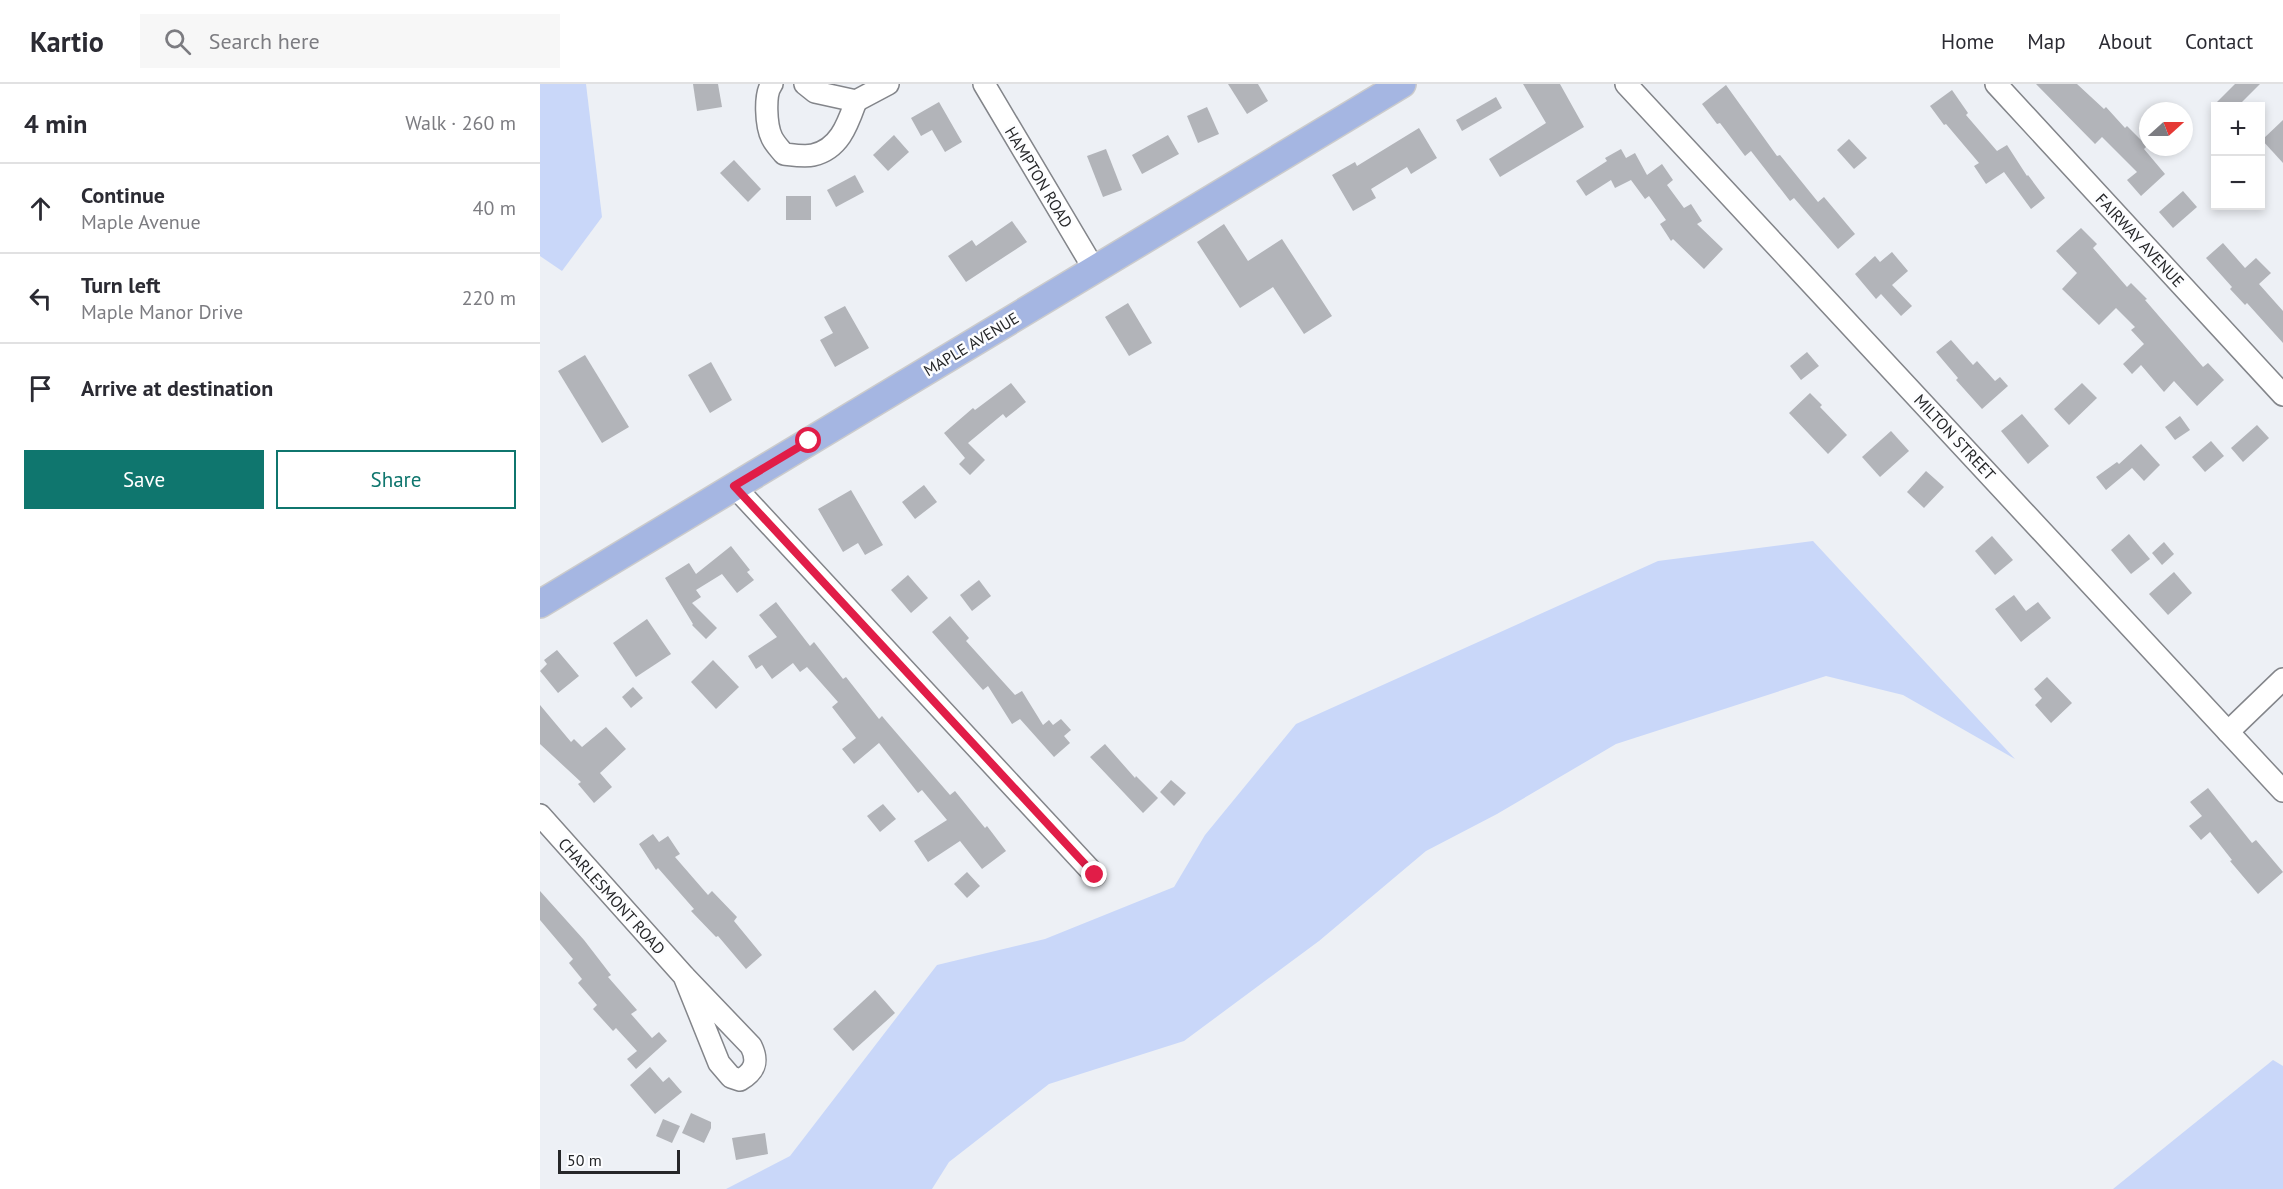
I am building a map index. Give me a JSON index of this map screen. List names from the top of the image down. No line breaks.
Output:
{"streets":{"main road":["MAPLE AVENUE"],"street":["HAMPTON ROAD","FAIRWAY AVENUE","MILTON STREET","CHARLESMONT ROAD"]},"crossings":[["HAMPTON ROAD","MAPLE AVENUE"]],"scale_bar":"50 m","north":"right","page":{"header":"Kartio","search":"Search here","nav":["Home","Map","About","Contact"],"heading":["4 min","Walk · 260 m"],"map_buttons":["+","−"],"list":[["Continue","Maple Avenue","40 m"],["Turn left","Maple Manor Drive","220 m"],"Arrive at destination"],"buttons":["Save","Share"],"scale":"50 m"}}
